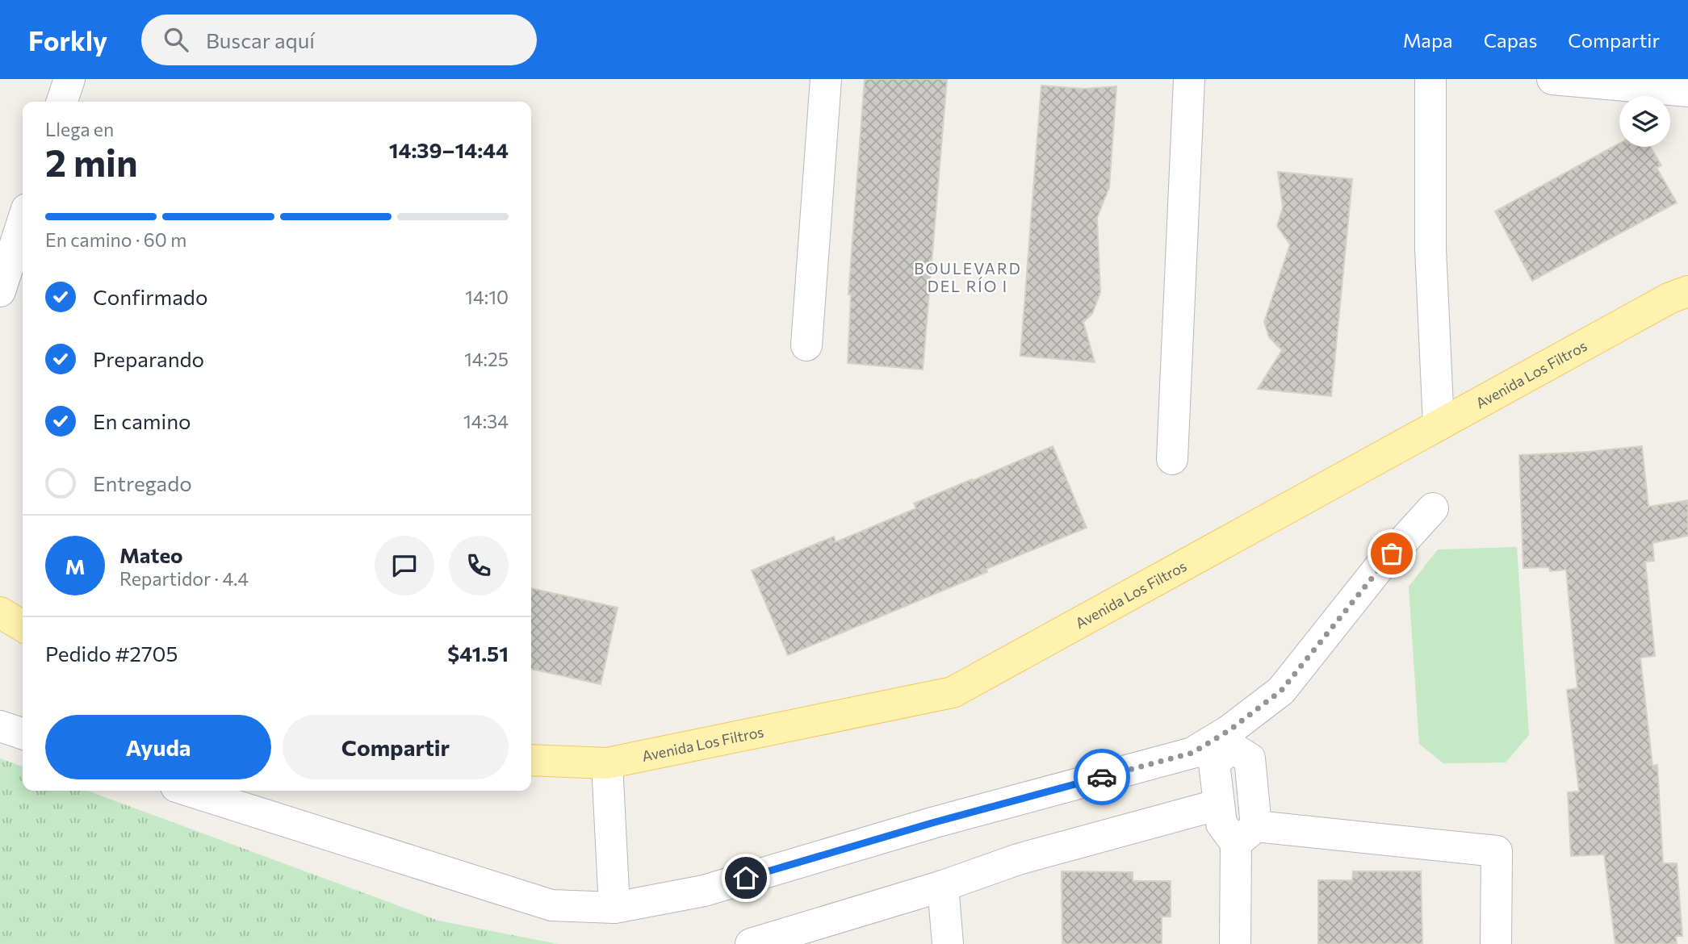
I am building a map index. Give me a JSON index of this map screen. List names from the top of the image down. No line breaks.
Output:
{"streets":{"main road":["Avenida Los Filtros"]},"districts":["BOULEVARD DEL RÍO I"],"page":{"header":"Forkly","search":"Buscar aquí","nav":["Mapa","Capas","Compartir"],"heading":["2 min","Llega en","14:39–14:44"],"panel":["Mateo","Repartidor · 4.4","Pedido #2705","$41.51"],"bar":"En camino · 60 m","list":[["Confirmado","14:10"],["Preparando","14:25"],["En camino","14:34"],"Entregado"],"round":"M","buttons":["Ayuda","Compartir"]}}
